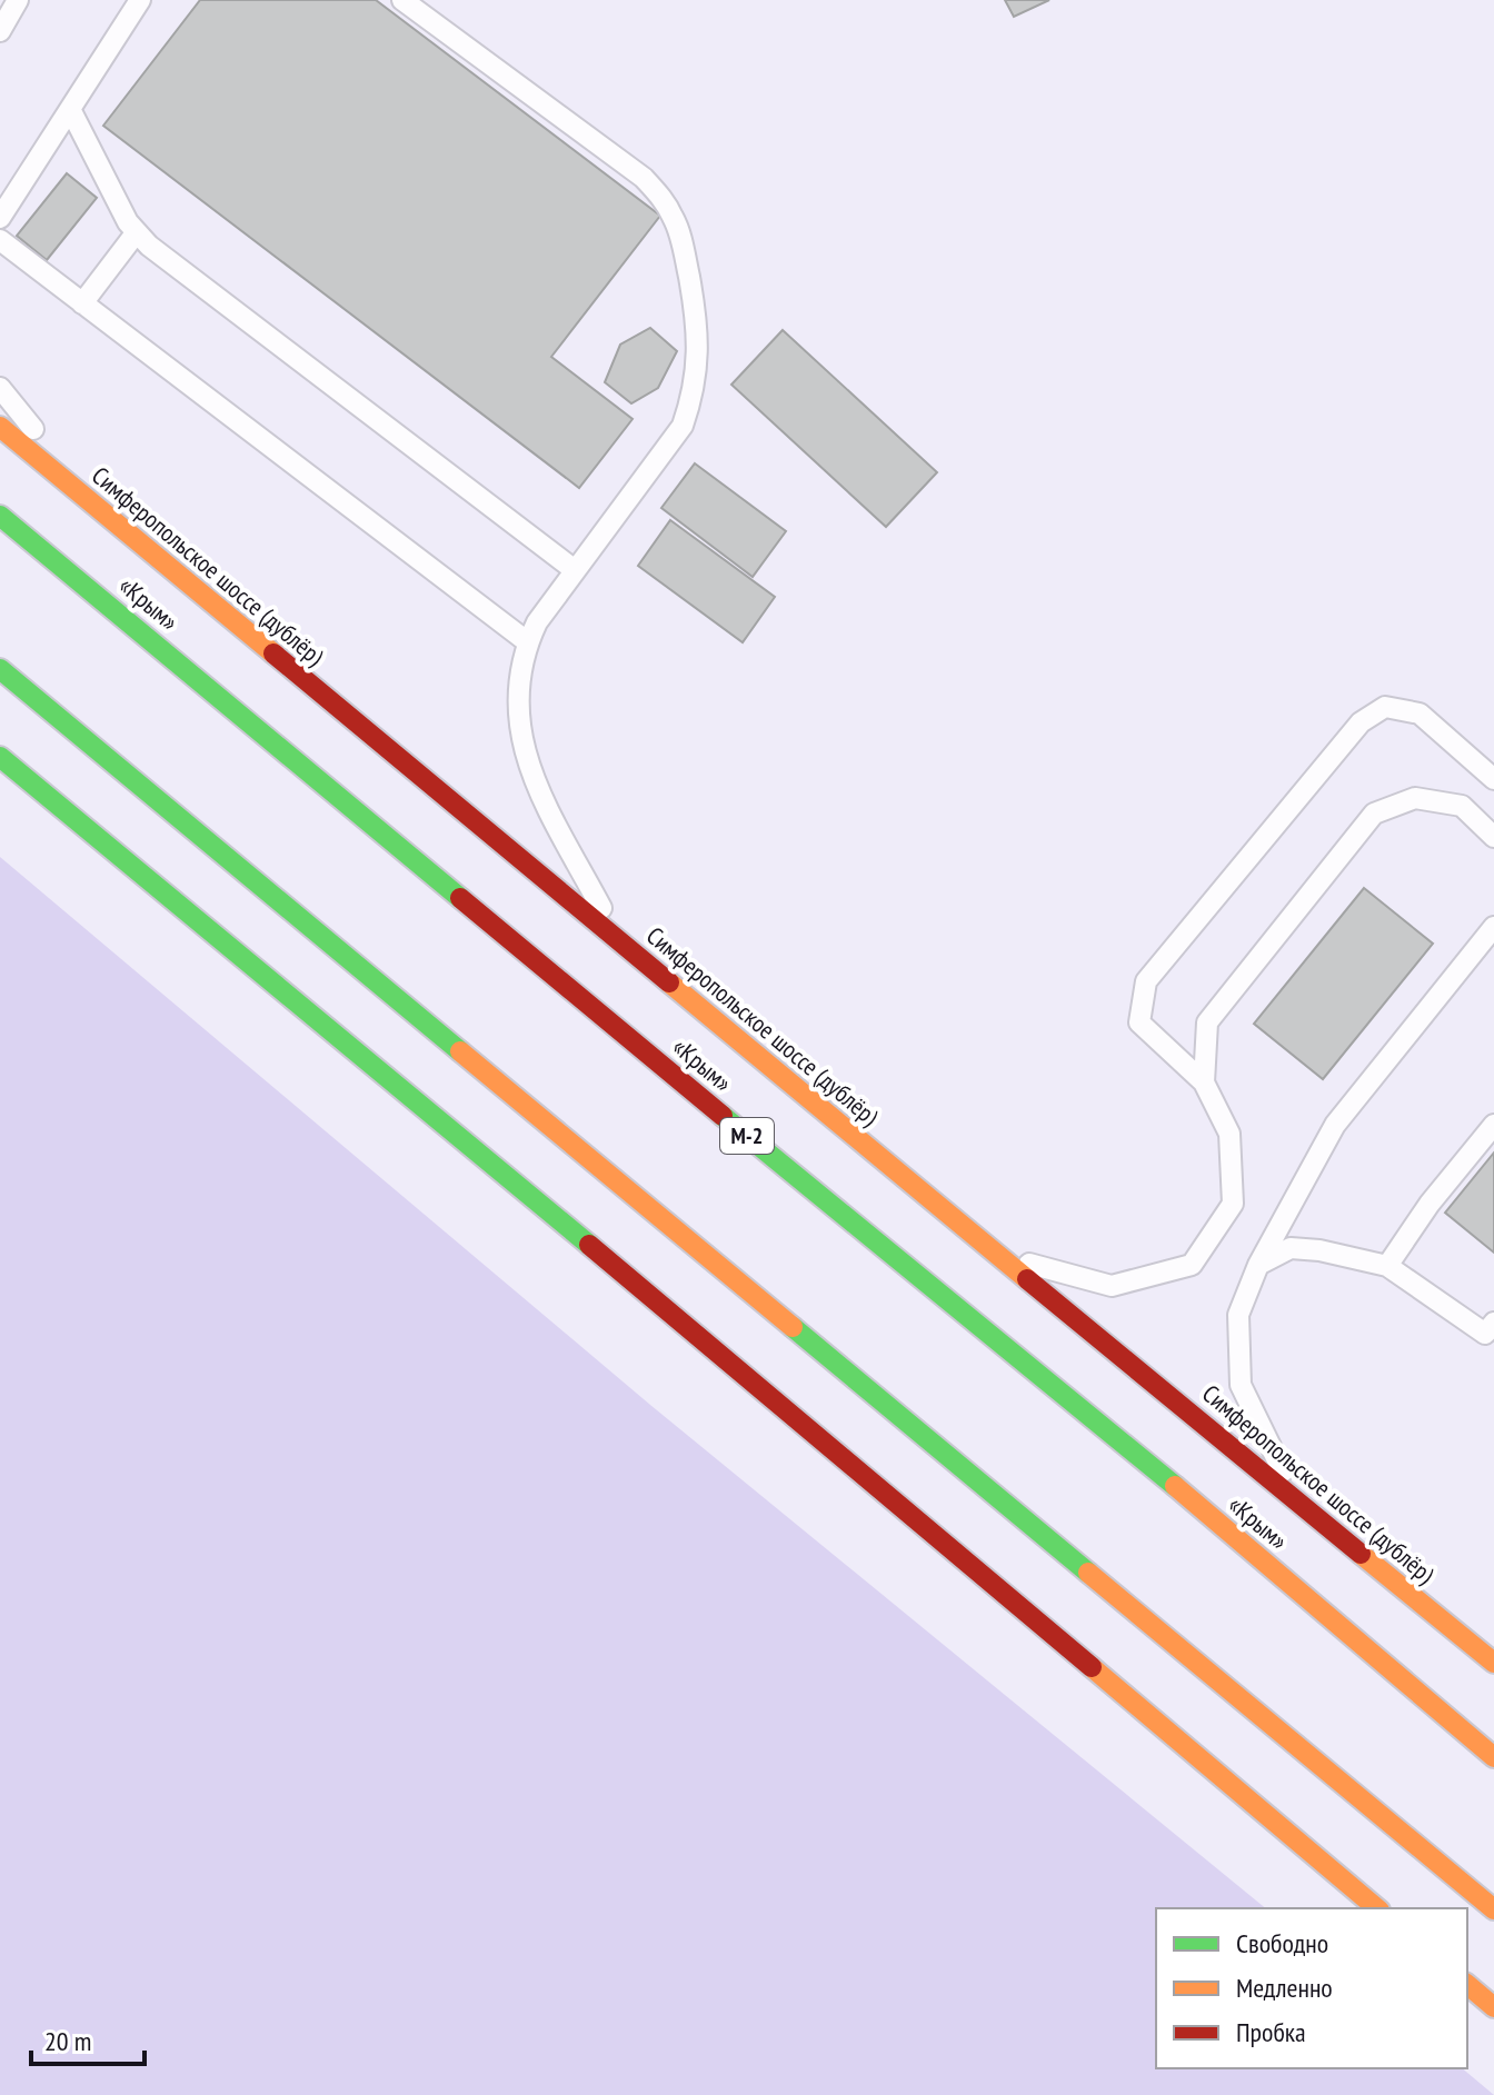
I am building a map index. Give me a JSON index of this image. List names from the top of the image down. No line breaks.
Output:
{"streets":{"main road":["Симферопольское шоссе (дублёр)","«Крым»","М-2"]},"legend":["Свободно","Медленно","Пробка"],"scale_bar":"20 m"}
